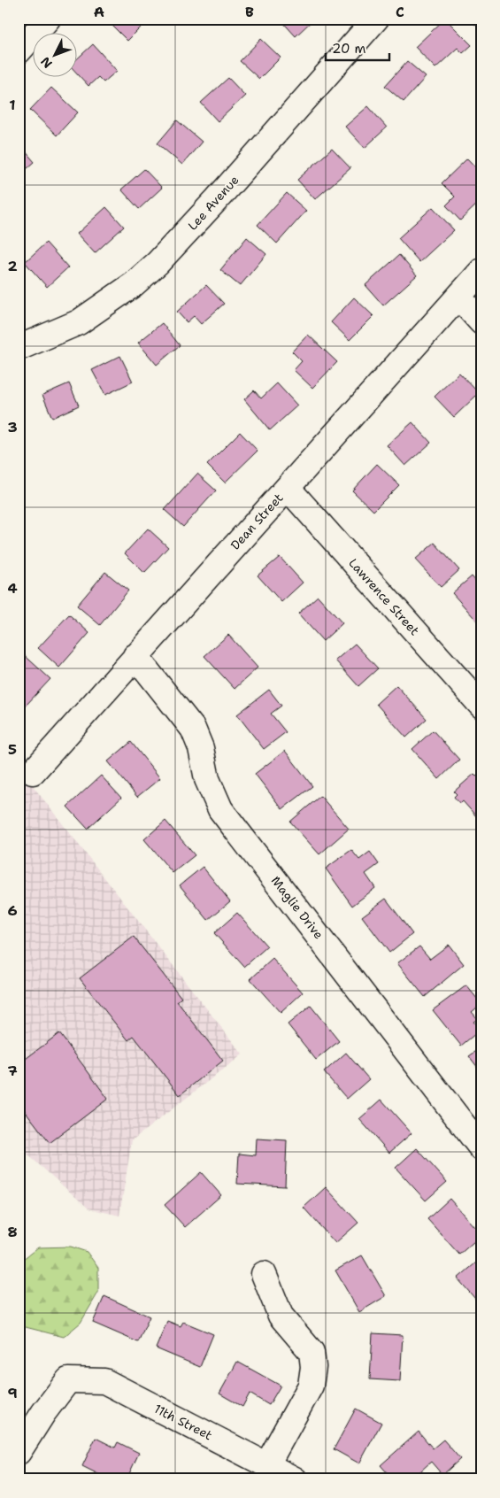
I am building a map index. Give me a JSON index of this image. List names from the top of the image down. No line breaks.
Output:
{"streets":{"street":["Lee Avenue","Dean Street","Lawrence Street","Maglie Drive","11th Street"]},"crossings":[["Dean Street","Lawrence Street"],["Dean Street","Maglie Drive"]],"scale_bar":"20 m","north":"bottom left","grid":{"columns":["A","B","C"],"rows":["1","2","3","4","5","6","7","8","9"]}}
